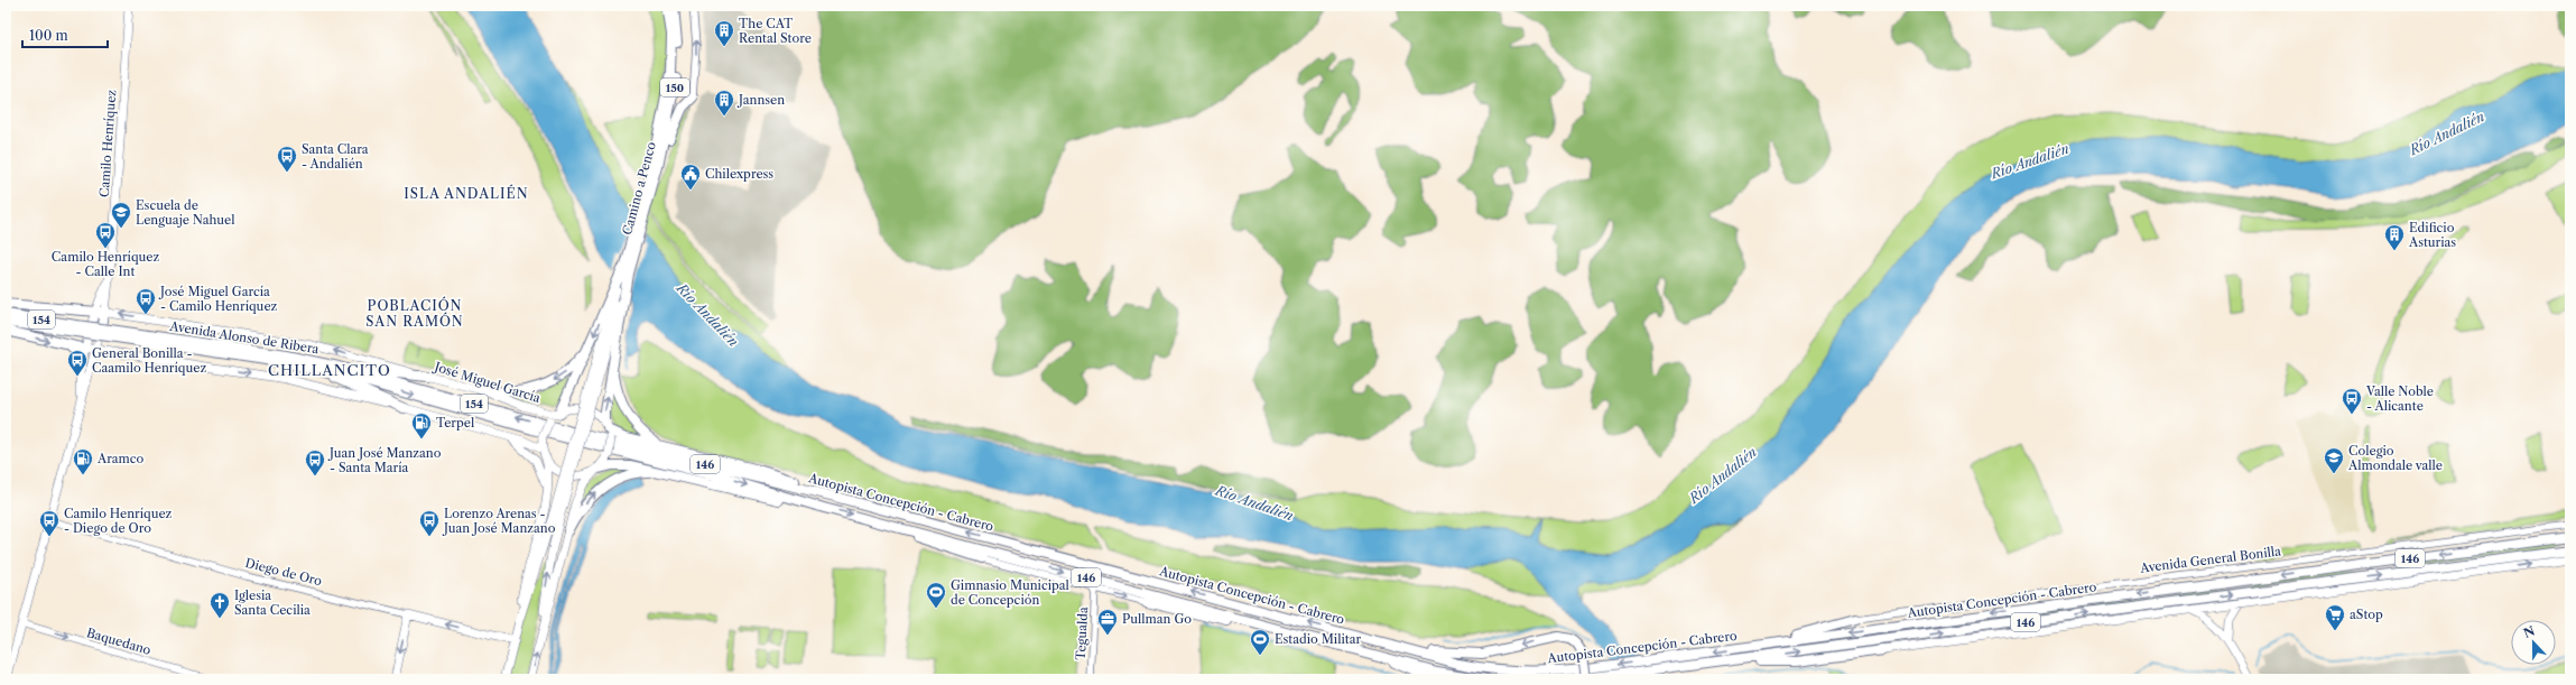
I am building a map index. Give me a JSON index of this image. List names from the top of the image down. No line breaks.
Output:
{"streets":{"highway":["150","Camino a Penco","154","Avenida Alonso de Ribera","146","Autopista Concepción - Cabrero"],"main road":["Camilo Henríquez","José Miguel García","Diego de Oro"],"street":["Avenida General Bonilla","Tegualda","Baquedano"]},"crossings":[["Camilo Henríquez","José Miguel García"],["Camilo Henríquez","Diego de Oro"],["Camilo Henríquez","Baquedano"],["Avenida Alonso de Ribera","Autopista Concepción - Cabrero"]],"one_way":["Baquedano"],"districts":["ISLA ANDALIÉN","POBLACIÓN SAN RAMÓN","CHILLANCITO"],"water":["Río Andalién"],"places":{"building":["The CAT Rental Store","Jannsen","Edificio Asturias"],"bus stop":["Santa Clara - Andalién","Camilo Henríquez - Calle Int","José Miguel García - Camilo Henríquez","General Bonilla - Caamilo Henríquez","Valle Noble - Alicante","Juan José Manzano - Santa María","Camilo Henríquez - Diego de Oro","Lorenzo Arenas - Juan José Manzano"],"public building":["Chilexpress"],"school or university":["Escuela de Lenguaje Nahuel","Colegio Almondale valle"],"fuel station":["Terpel","Aramco"],"sports":["Gimnasio Municipal de Concepción","Estadio Militar"],"church":["Iglesia Santa Cecilia"],"supermarket":["aStop"],"office":["Pullman Go"]},"scale_bar":"100 m","north":"top"}
